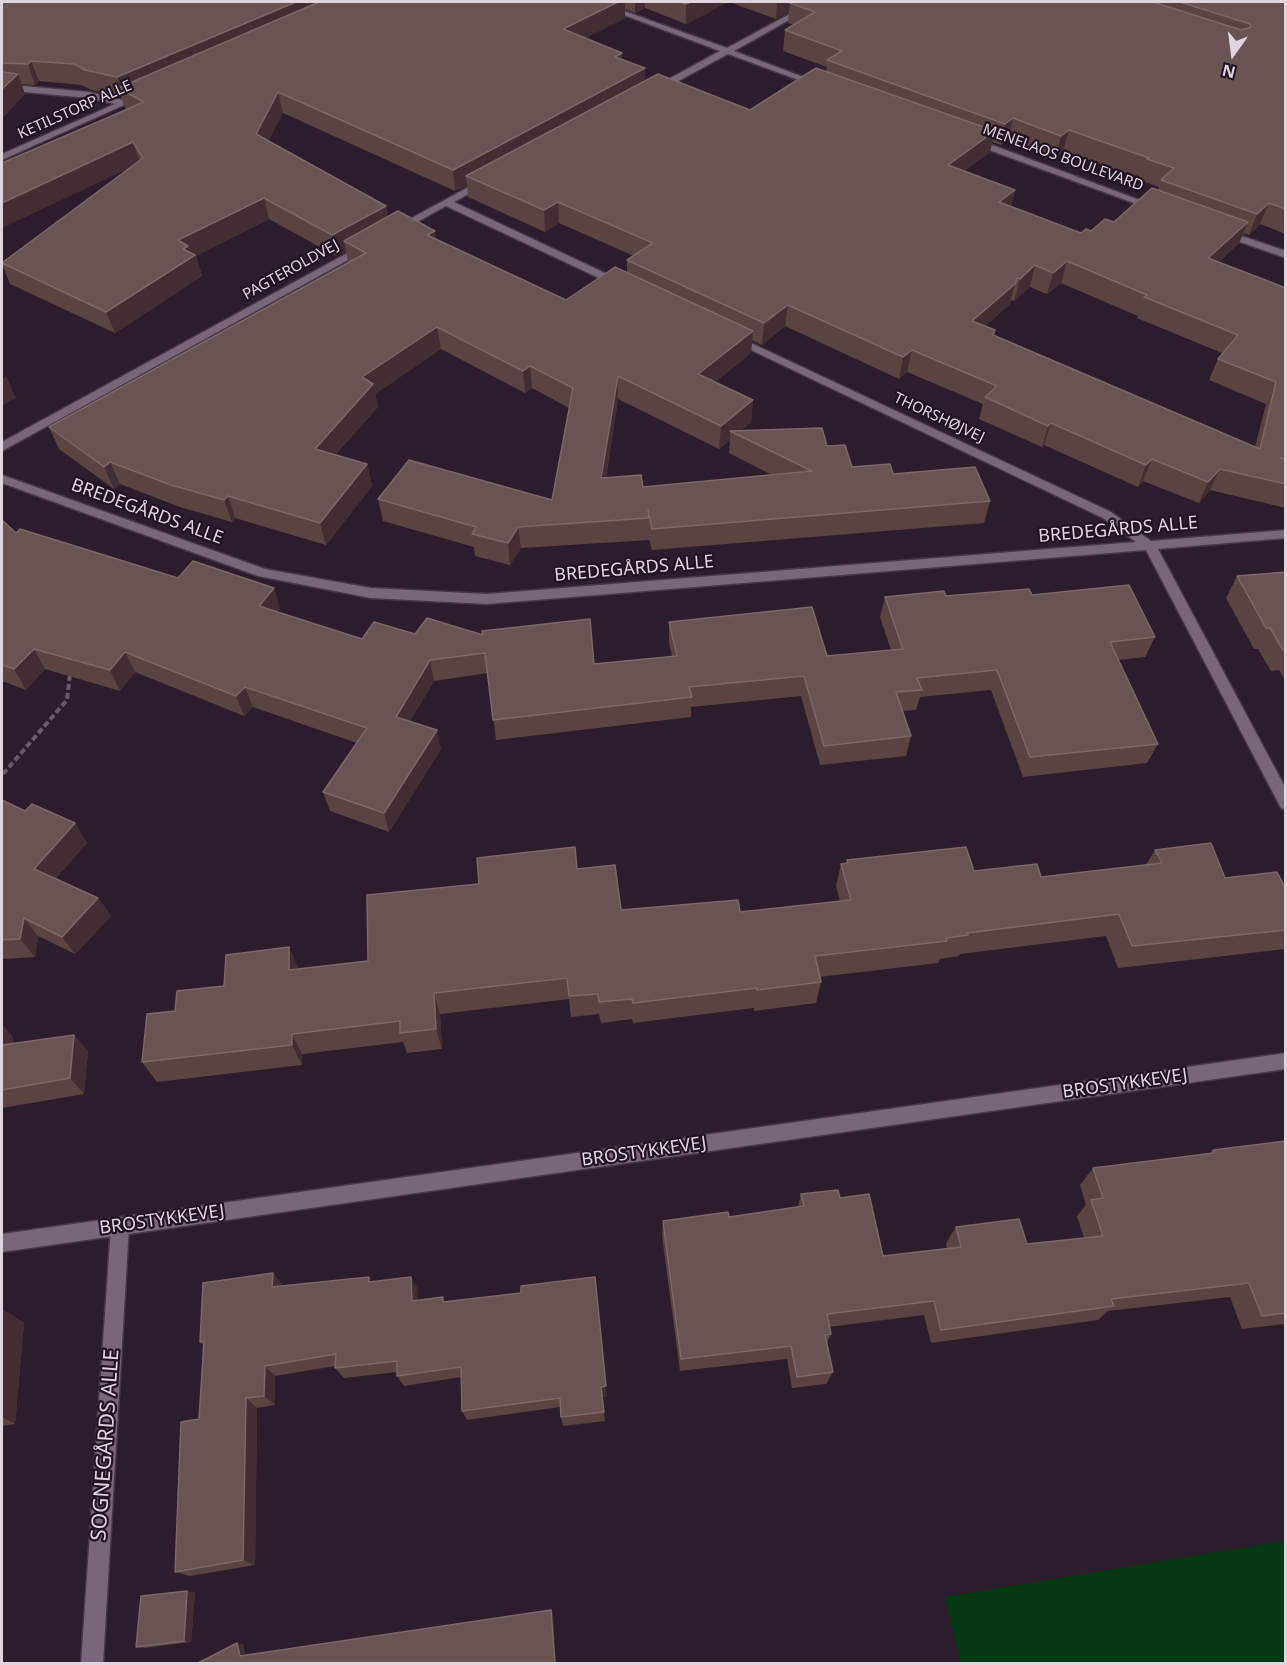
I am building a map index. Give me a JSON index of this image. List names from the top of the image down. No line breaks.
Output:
{"streets":{"street":["KETILSTORP ALLE","MENELAOS BOULEVARD","PAGTEROLDVEJ","THORSHØJVEJ","BREDEGÅRDS ALLE","BROSTYKKEVEJ","SOGNEGÅRDS ALLE"]},"crossings":[["THORSHØJVEJ","BREDEGÅRDS ALLE"],["BROSTYKKEVEJ","SOGNEGÅRDS ALLE"]],"north":"bottom"}
